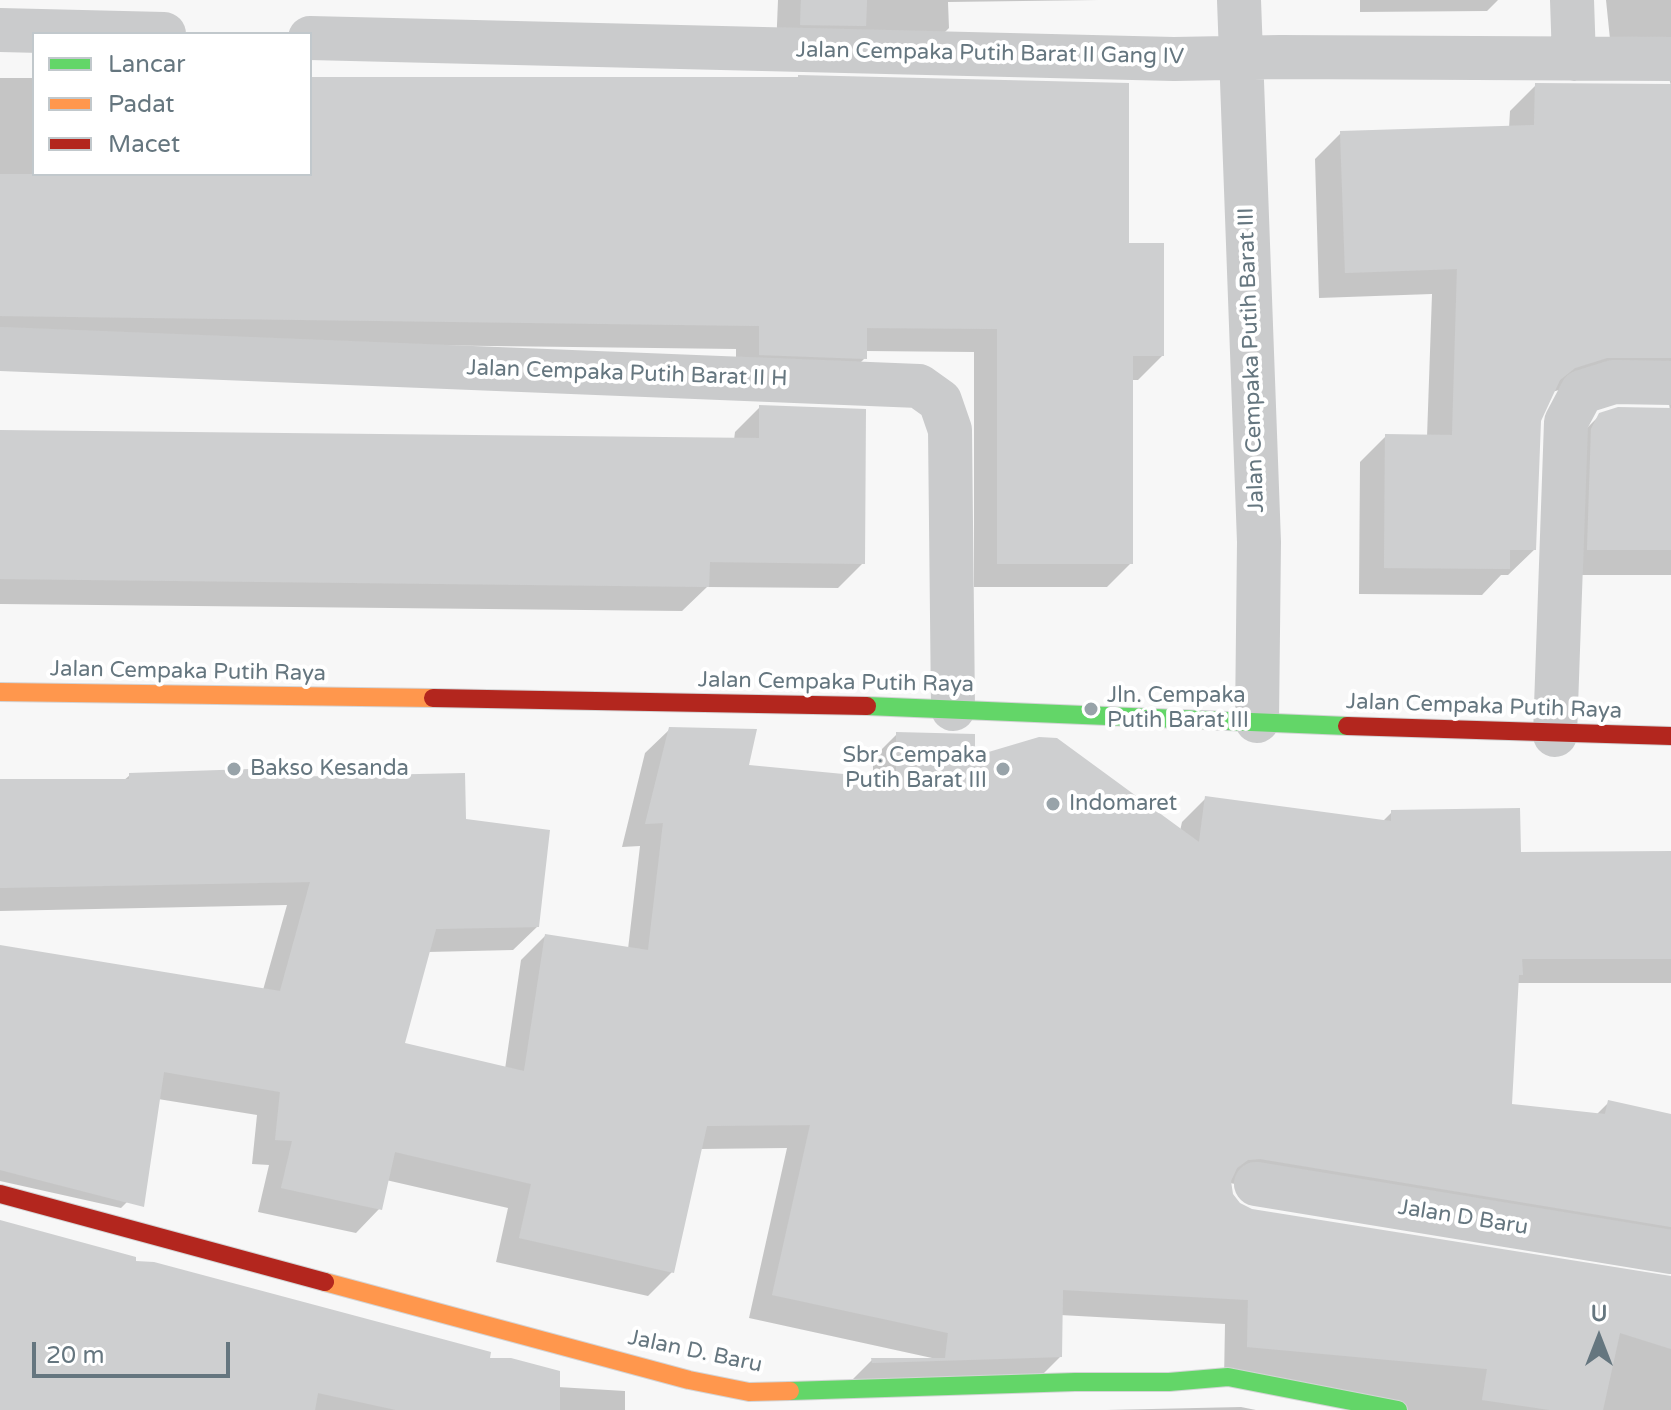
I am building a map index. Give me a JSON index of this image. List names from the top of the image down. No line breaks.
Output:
{"streets":{"street":["Jalan Cempaka Putih Barat II Gang IV","Jalan Cempaka Putih Barat III","Jalan Cempaka Putih Barat II H","Jalan Cempaka Putih Raya","Jalan D Baru","Jalan D. Baru"]},"crossings":[["Jalan Cempaka Putih Barat II Gang IV","Jalan Cempaka Putih Barat III"],["Jalan Cempaka Putih Barat III","Jalan Cempaka Putih Raya"],["Jalan Cempaka Putih Barat II H","Jalan Cempaka Putih Raya"]],"places":["Jln. Cempaka Putih Barat III","Bakso Kesanda","Sbr. Cempaka Putih Barat III","Indomaret"],"legend":["Lancar","Padat","Macet"],"scale_bar":"20 m","north":"top"}
